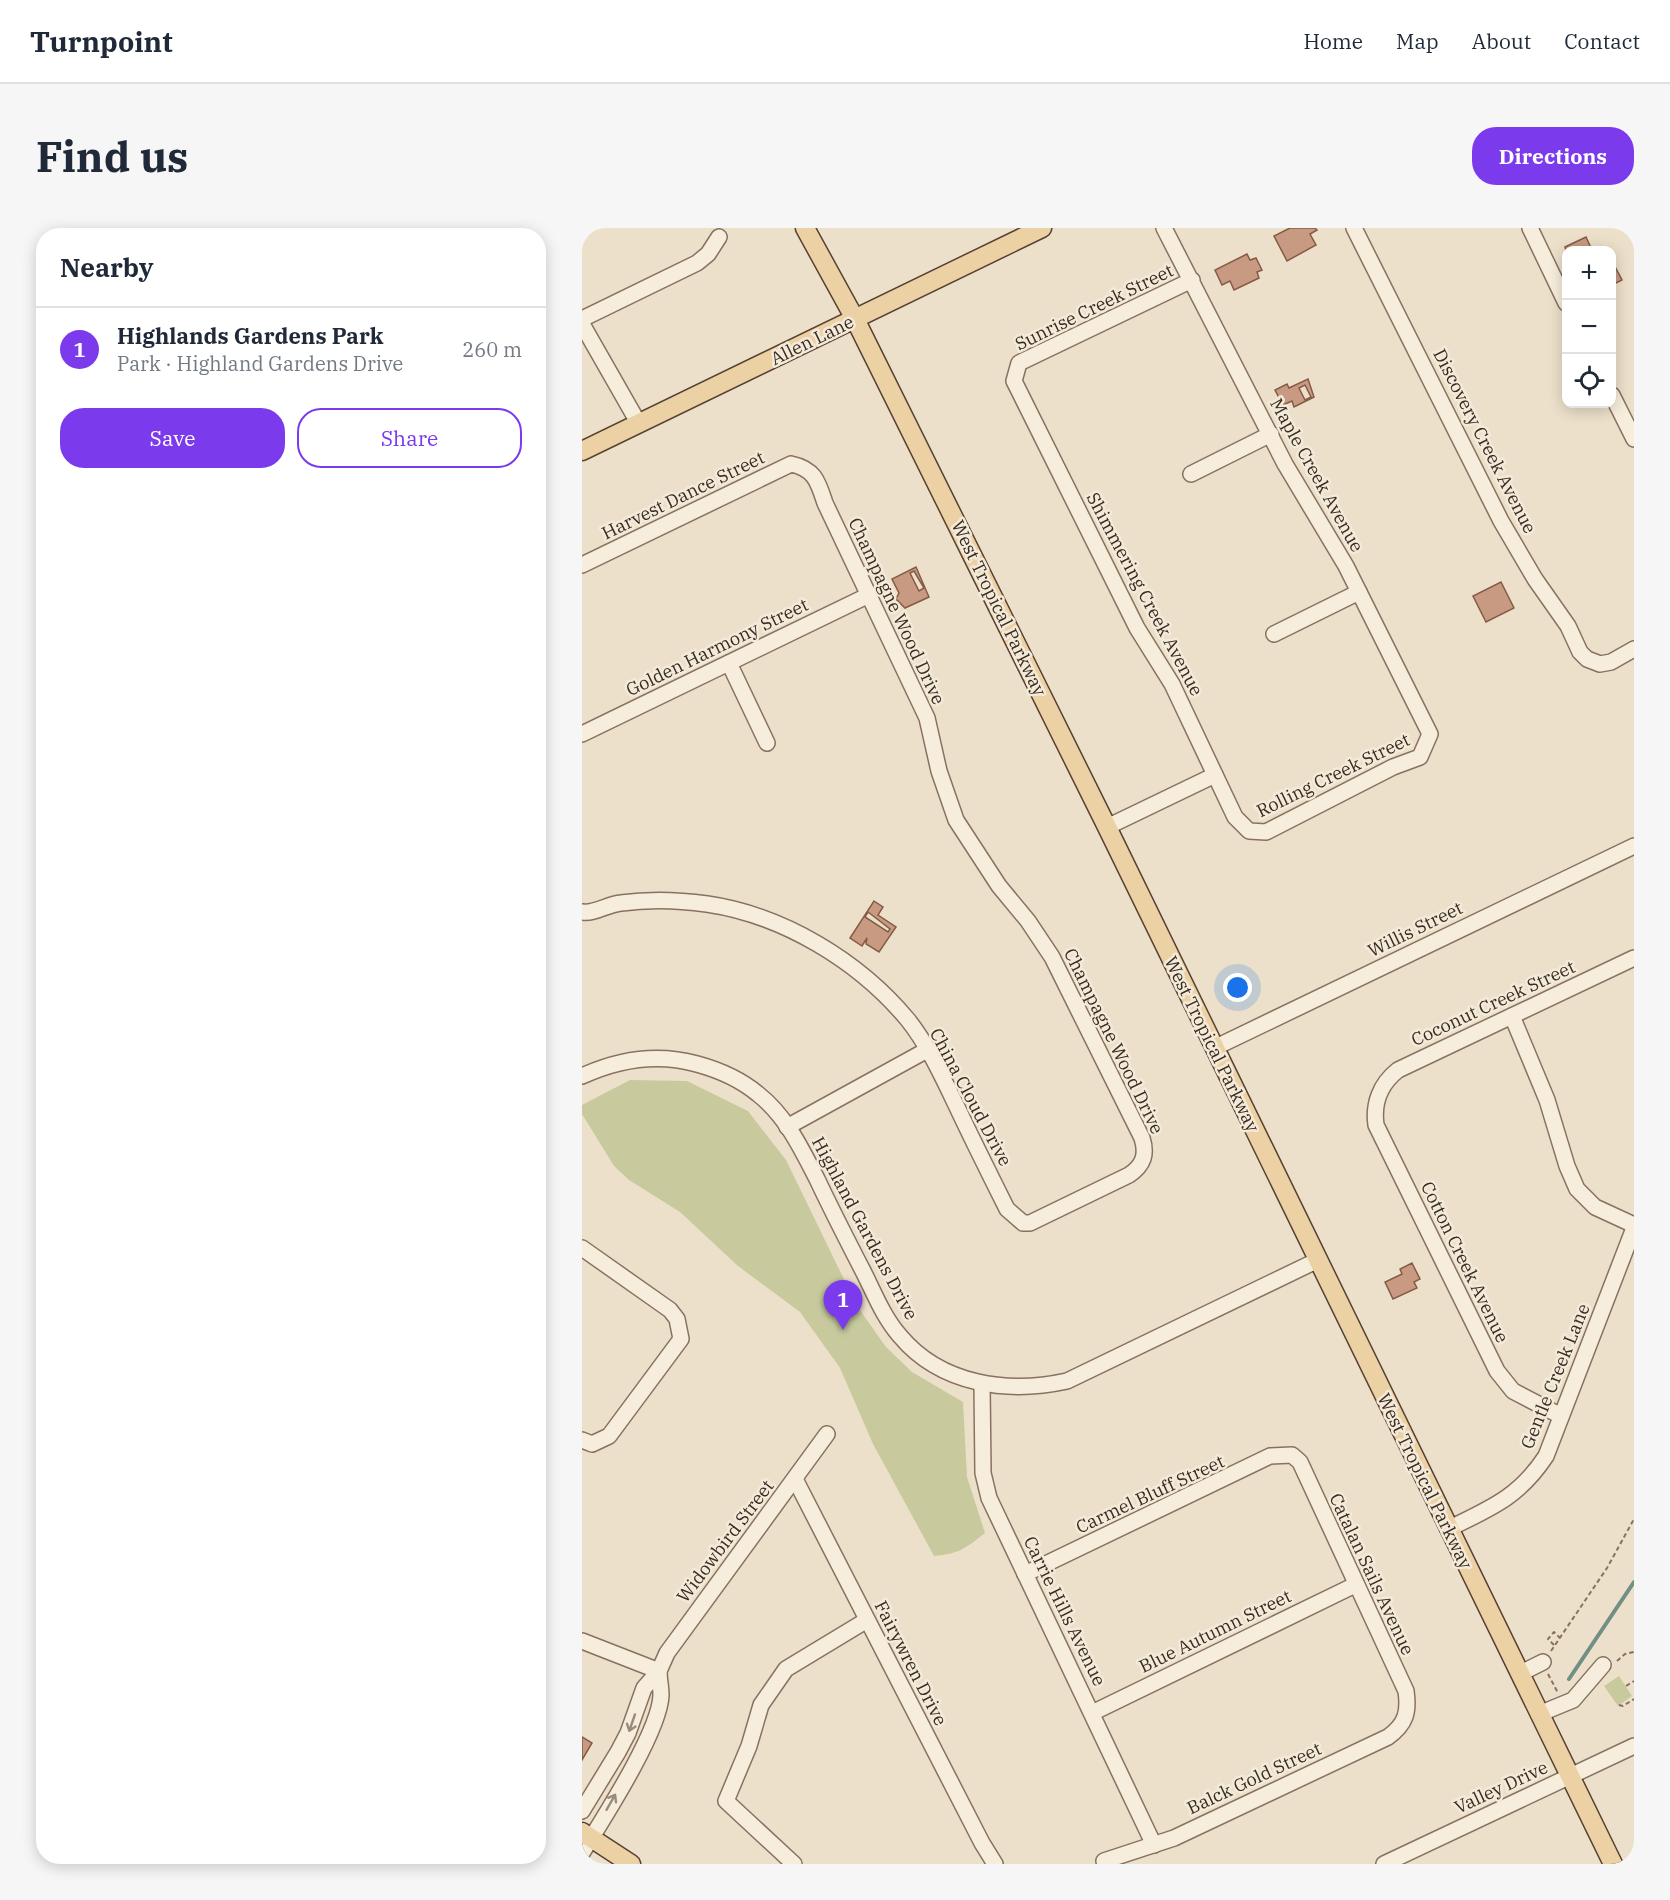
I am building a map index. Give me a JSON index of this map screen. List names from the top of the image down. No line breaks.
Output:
{"streets":{"main road":["Allen Lane","West Tropical Parkway"],"street":["Sunrise Creek Street","Discovery Creek Avenue","Maple Creek Avenue","Harvest Dance Street","Shimmering Creek Avenue","Champagne Wood Drive","Golden Harmony Street","Rolling Creek Street","Willis Street","Coconut Creek Street","China Cloud Drive","Highland Gardens Drive","Cotton Creek Avenue","Gentle Creek Lane","Carmel Bluff Street","Widowbird Street","Catalan Sails Avenue","Carrie Hills Avenue","Blue Autumn Street","Fairywren Drive","Balck Gold Street","Valley Drive"]},"crossings":[["Sunrise Creek Street","Maple Creek Avenue"],["Sunrise Creek Street","Shimmering Creek Avenue"],["Allen Lane","West Tropical Parkway"],["Maple Creek Avenue","Rolling Creek Street"],["Harvest Dance Street","Champagne Wood Drive"],["Shimmering Creek Avenue","Rolling Creek Street"],["West Tropical Parkway","Willis Street"],["West Tropical Parkway","Highland Gardens Drive"],["West Tropical Parkway","Gentle Creek Lane"],["West Tropical Parkway","Valley Drive"],["Champagne Wood Drive","Golden Harmony Street"],["Champagne Wood Drive","China Cloud Drive"],["Coconut Creek Street","Cotton Creek Avenue"],["Highland Gardens Drive","Carrie Hills Avenue"],["Cotton Creek Avenue","Gentle Creek Lane"],["Carmel Bluff Street","Catalan Sails Avenue"],["Carmel Bluff Street","Carrie Hills Avenue"],["Widowbird Street","Fairywren Drive"],["Catalan Sails Avenue","Blue Autumn Street"],["Catalan Sails Avenue","Balck Gold Street"],["Carrie Hills Avenue","Blue Autumn Street"],["Carrie Hills Avenue","Balck Gold Street"]],"page":{"header":"Turnpoint","nav":["Home","Map","About","Contact"],"buttons":["Directions",["Save","Share"]],"title":"Find us","heading":"Nearby","map_buttons":["+","−"],"list":[{"mark":"1","name":"Highlands Gardens Park","note":"Park · Highland Gardens Drive","value":"260 m"}],"pins":"1"}}
